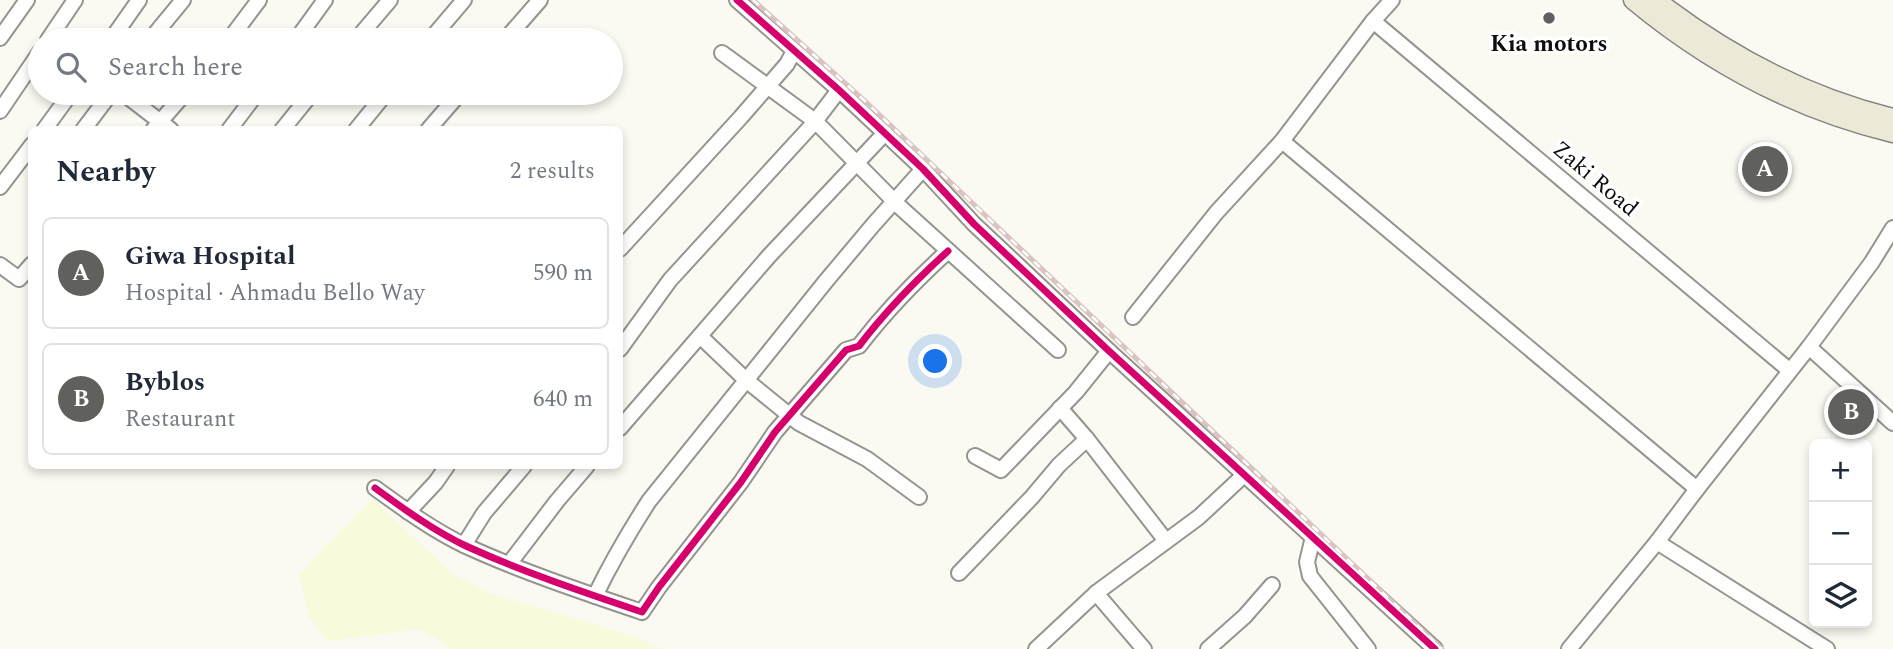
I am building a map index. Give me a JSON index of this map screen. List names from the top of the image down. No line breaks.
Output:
{"streets":{"street":["Zaki Road"]},"places":["Kia motors"],"page":{"search":"Search here","heading":["Nearby","2 results"],"pins":["A","B"],"list":[{"mark":"A","name":"Giwa Hospital","note":"Hospital · Ahmadu Bello Way","value":"590 m"},{"mark":"B","name":"Byblos","note":"Restaurant","value":"640 m"}],"map_buttons":["+","−"]}}
